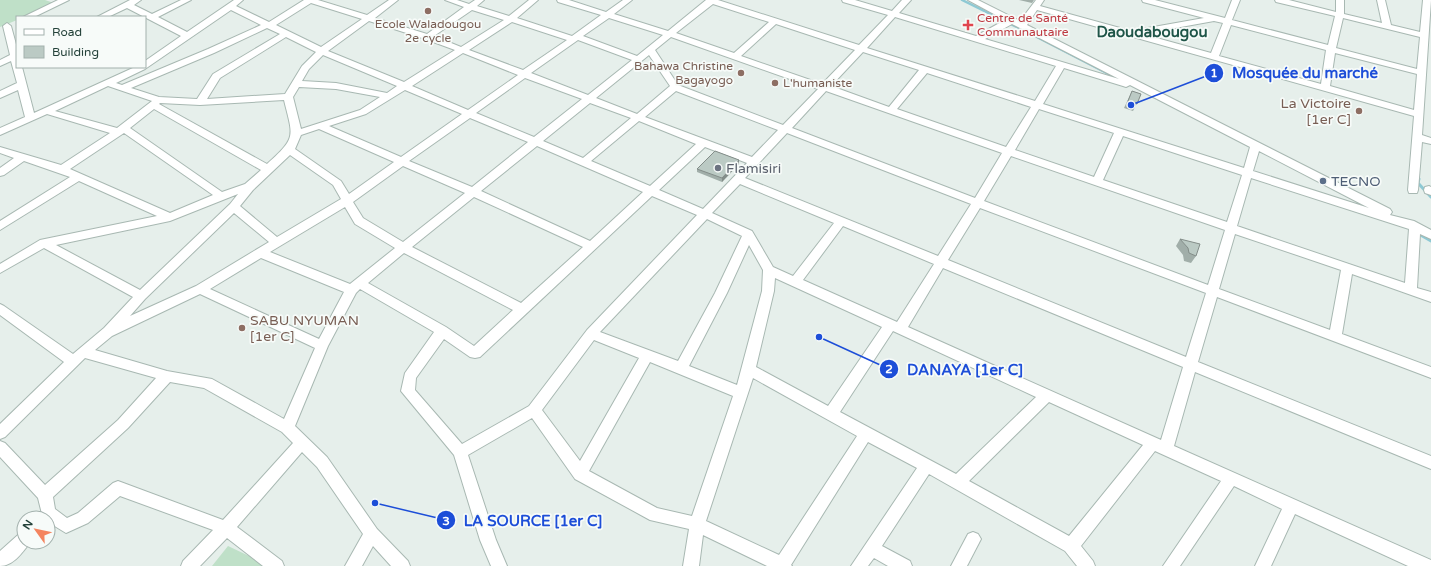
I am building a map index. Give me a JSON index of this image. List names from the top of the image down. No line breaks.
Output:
{"districts":["Daoudabougou"],"places":{"other":["Ecole Waladougou 2e cycle","Bahawa Christine Bagayogo","L'humaniste","Mosquée du marché","La Victoire [1er C]","Flamisiri","TECNO","SABU NYUMAN [1er C]","DANAYA [1er C]","LA SOURCE [1er C]"],"health":["Centre de Santé Communautaire"]},"legend":["Road","Building"],"north":"top left"}
